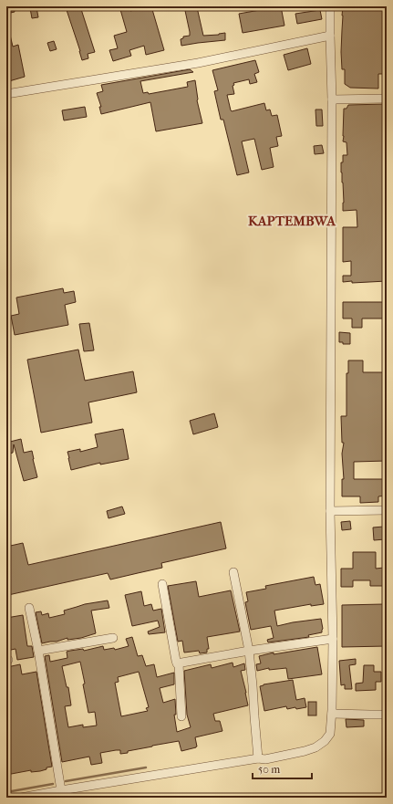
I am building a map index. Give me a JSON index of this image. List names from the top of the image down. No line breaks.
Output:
{"districts":["KAPTEMBWA"],"scale_bar":"50 m"}
